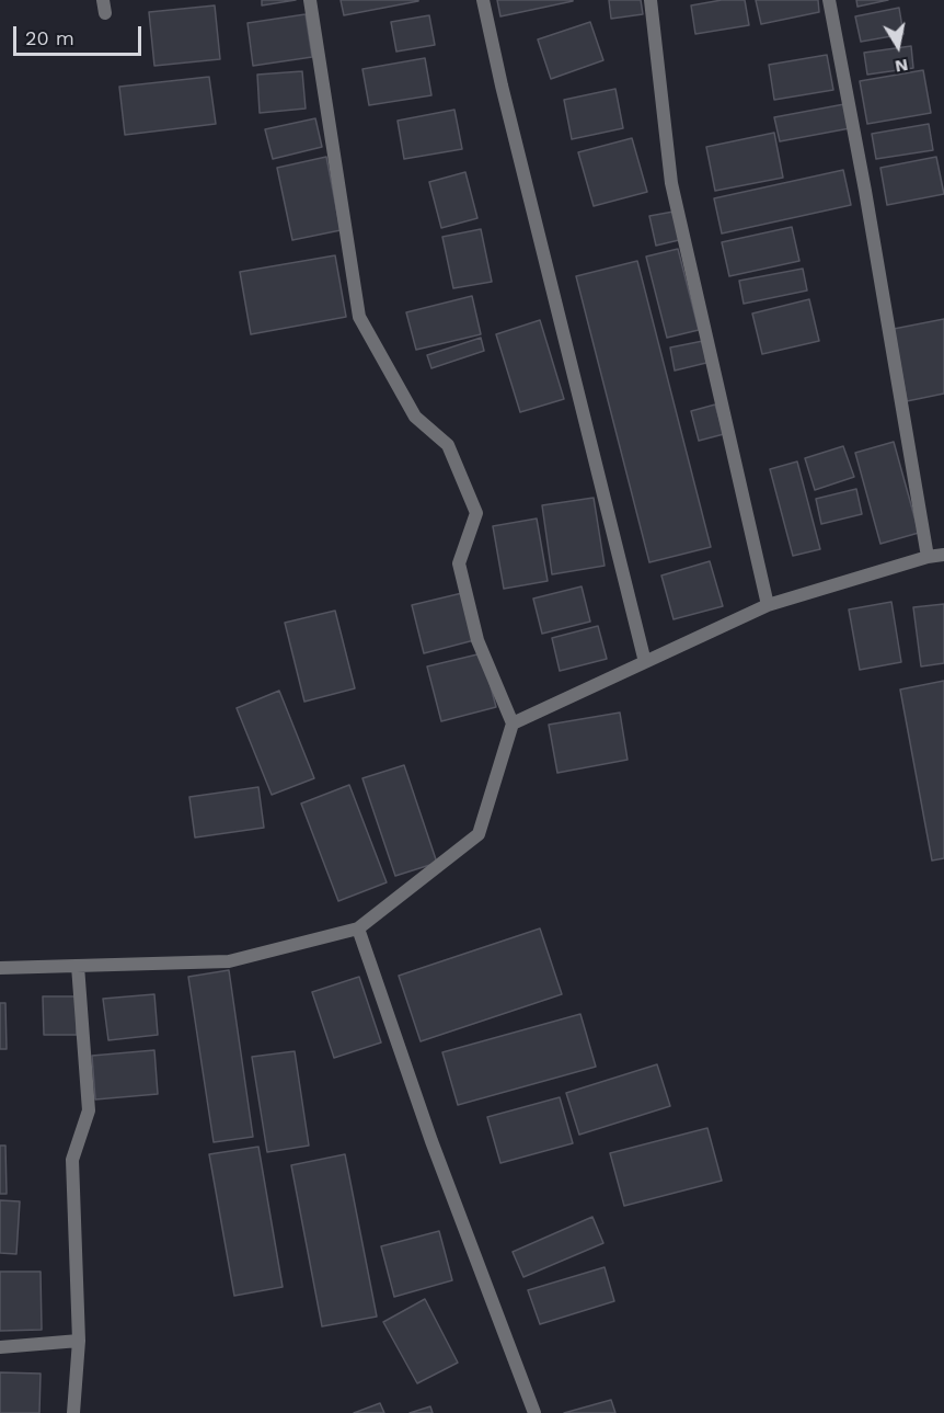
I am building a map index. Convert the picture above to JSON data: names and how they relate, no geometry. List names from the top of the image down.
{
  "scale_bar": "20 m",
  "north": "bottom"
}
